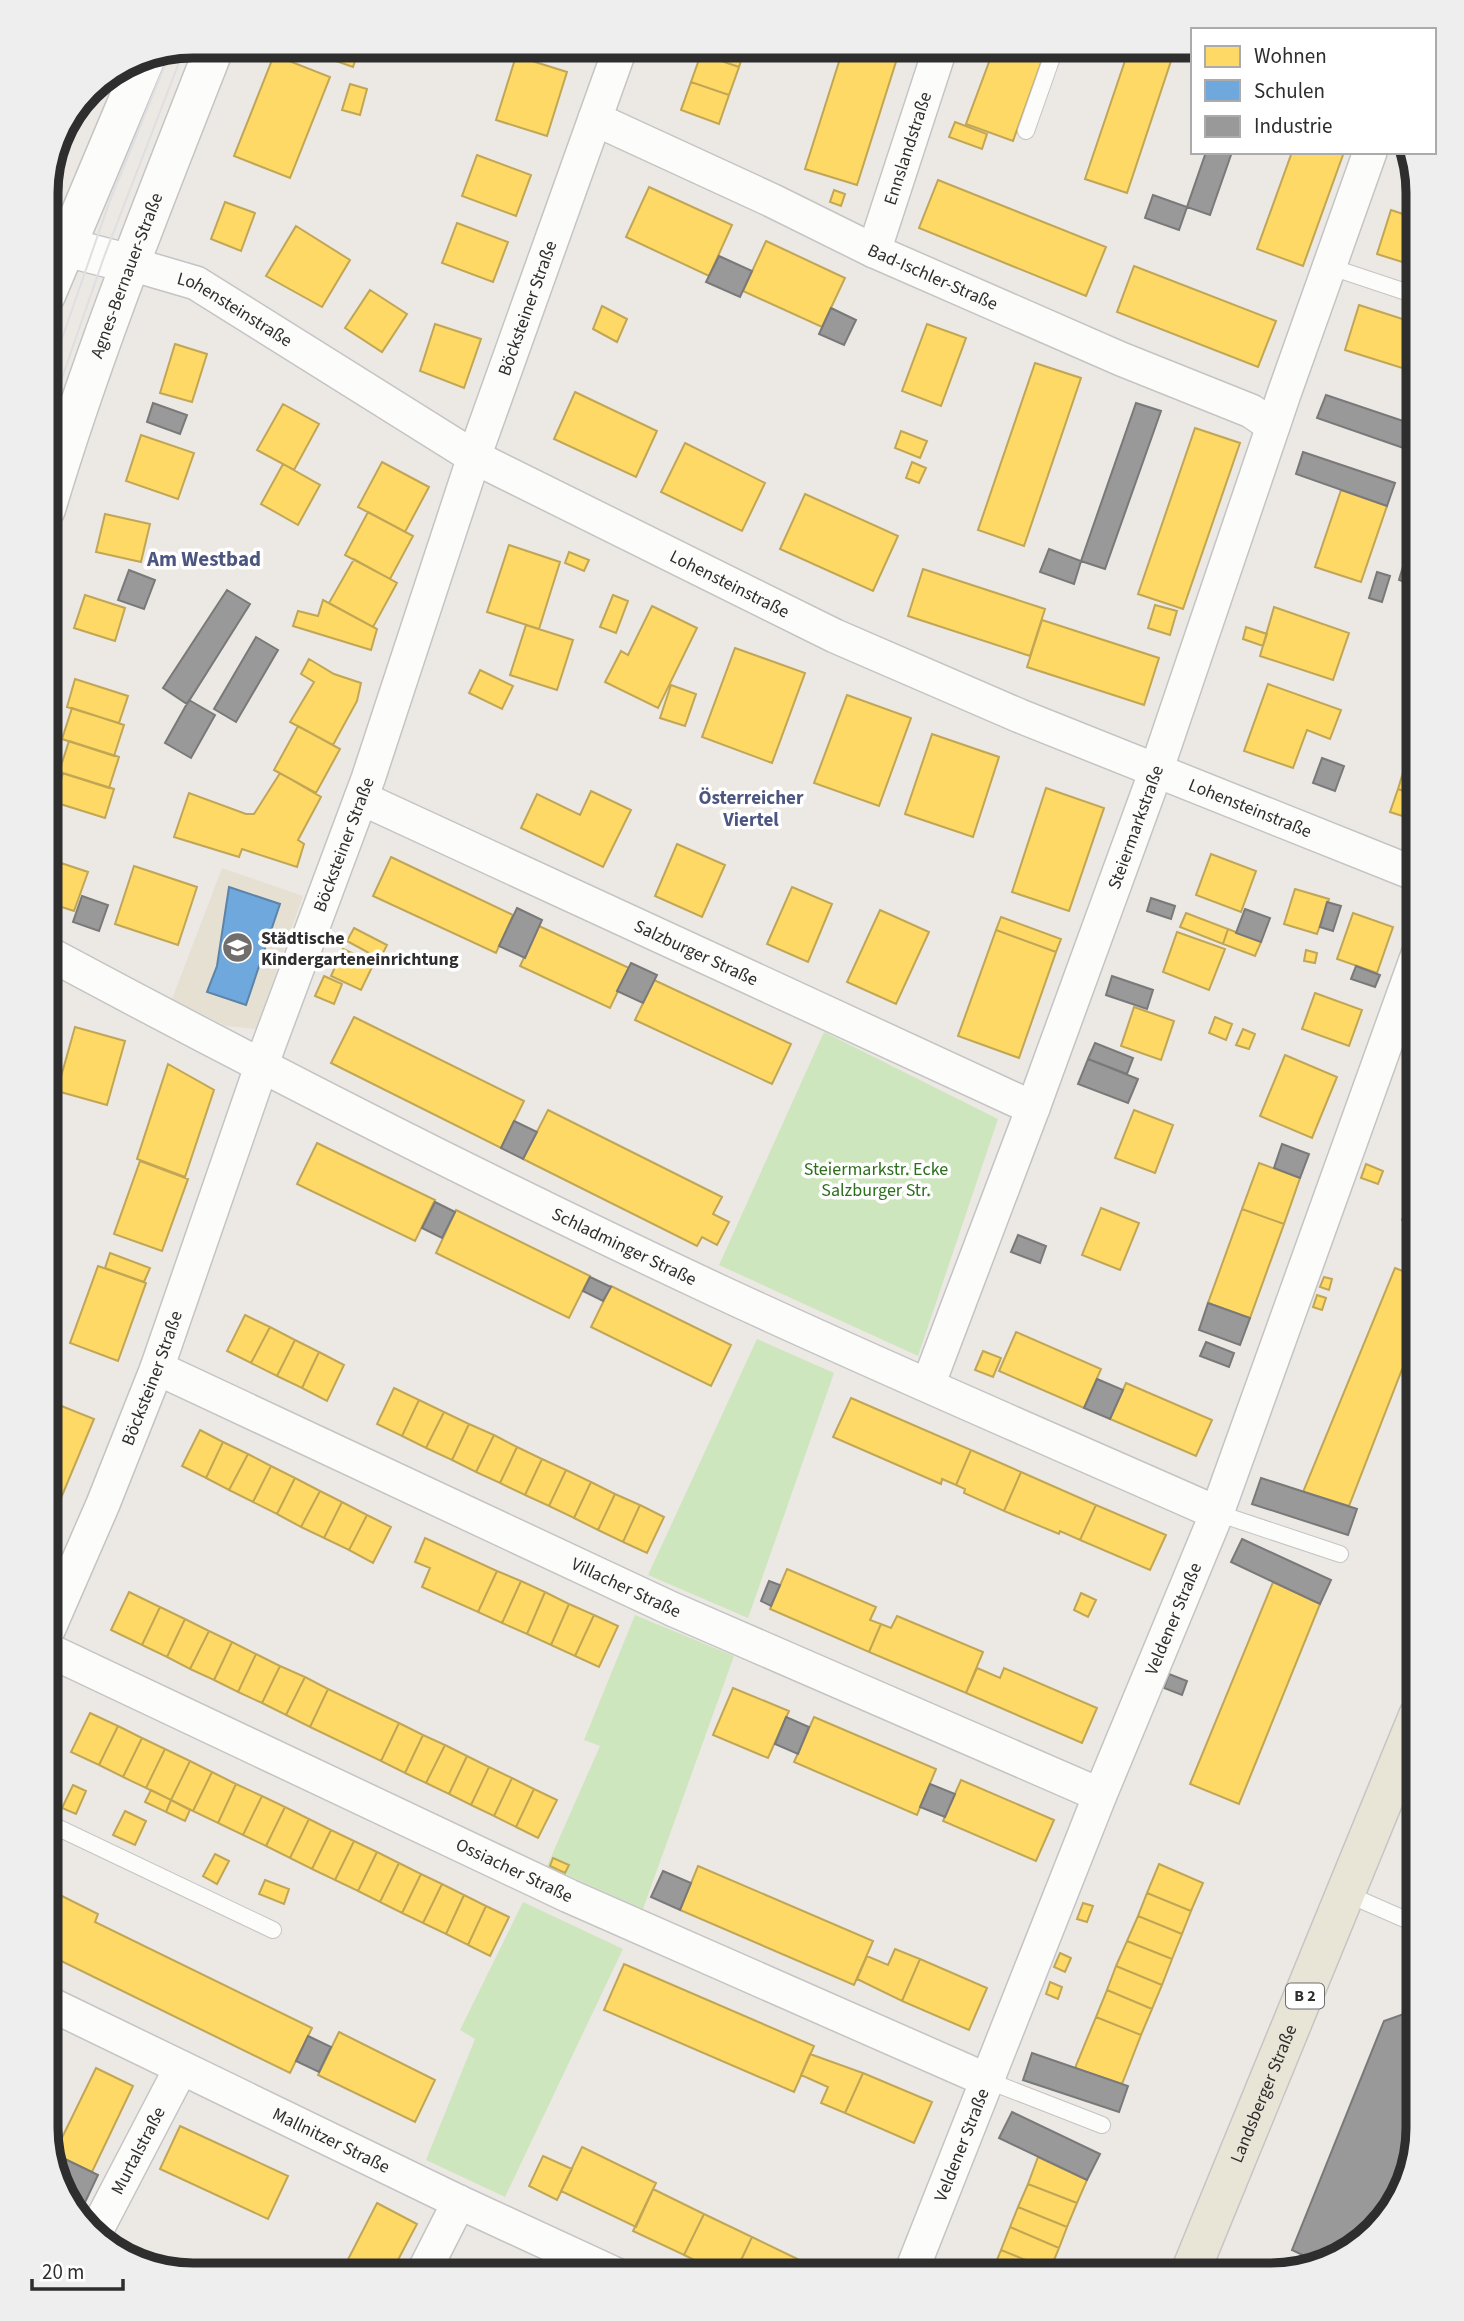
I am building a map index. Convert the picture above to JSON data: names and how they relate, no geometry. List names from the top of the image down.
{
  "streets": {
    "main road": [
      "Agnes-Bernauer-Straße",
      "Lohensteinstraße",
      "B 2",
      "Landsberger Straße"
    ],
    "street": [
      "Ennslandstraße",
      "Bad-Ischler-Straße",
      "Böcksteiner Straße",
      "Steiermarkstraße",
      "Salzburger Straße",
      "Schladminger Straße",
      "Villacher Straße",
      "Veldener Straße",
      "Ossiacher Straße",
      "Mallnitzer Straße",
      "Murtalstraße"
    ]
  },
  "crossings": [
    ["Ennslandstraße", "Bad-Ischler-Straße"],
    ["Agnes-Bernauer-Straße", "Lohensteinstraße"],
    ["Bad-Ischler-Straße", "Böcksteiner Straße"],
    ["Bad-Ischler-Straße", "Steiermarkstraße"],
    ["Böcksteiner Straße", "Lohensteinstraße"],
    ["Böcksteiner Straße", "Salzburger Straße"],
    ["Böcksteiner Straße", "Schladminger Straße"],
    ["Böcksteiner Straße", "Villacher Straße"],
    ["Lohensteinstraße", "Steiermarkstraße"],
    ["Steiermarkstraße", "Salzburger Straße"],
    ["Steiermarkstraße", "Schladminger Straße"],
    ["Schladminger Straße", "Veldener Straße"],
    ["Villacher Straße", "Veldener Straße"],
    ["Veldener Straße", "Ossiacher Straße"],
    ["Mallnitzer Straße", "Murtalstraße"]
  ],
  "districts": ["Am Westbad", "Österreicher Viertel"],
  "parks": ["Steiermarkstr. Ecke Salzburger Str."],
  "places": {
    "school or university": ["Städtische Kindergarteneinrichtung"]
  },
  "legend": ["Wohnen", "Schulen", "Industrie"],
  "scale_bar": "20 m"
}
